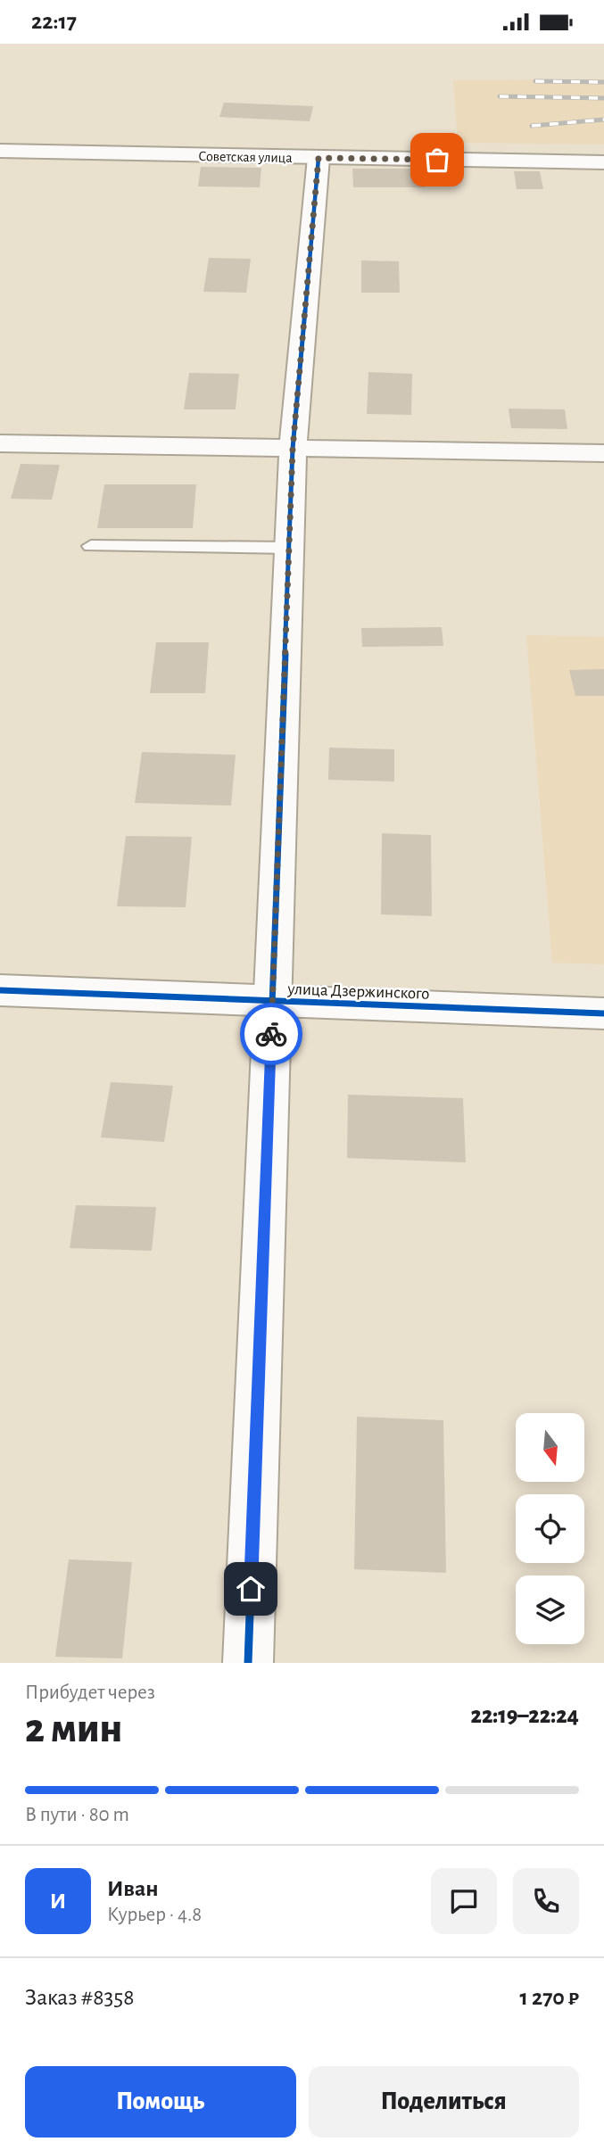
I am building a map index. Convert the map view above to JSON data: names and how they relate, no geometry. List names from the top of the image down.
{
  "streets": {
    "street": ["Советская улица", "улица Дзержинского"]
  },
  "north": "bottom",
  "page": {
    "status": "22:17",
    "heading": ["2 мин", "Прибудет через", "22:19–22:24"],
    "panel": [
      "Иван",
      "Курьер · 4.8",
      "Заказ #8358",
      "1 270 ₽"
    ],
    "bar": "В пути · 80 m",
    "round": "И",
    "buttons": ["Помощь", "Поделиться"]
  }
}
